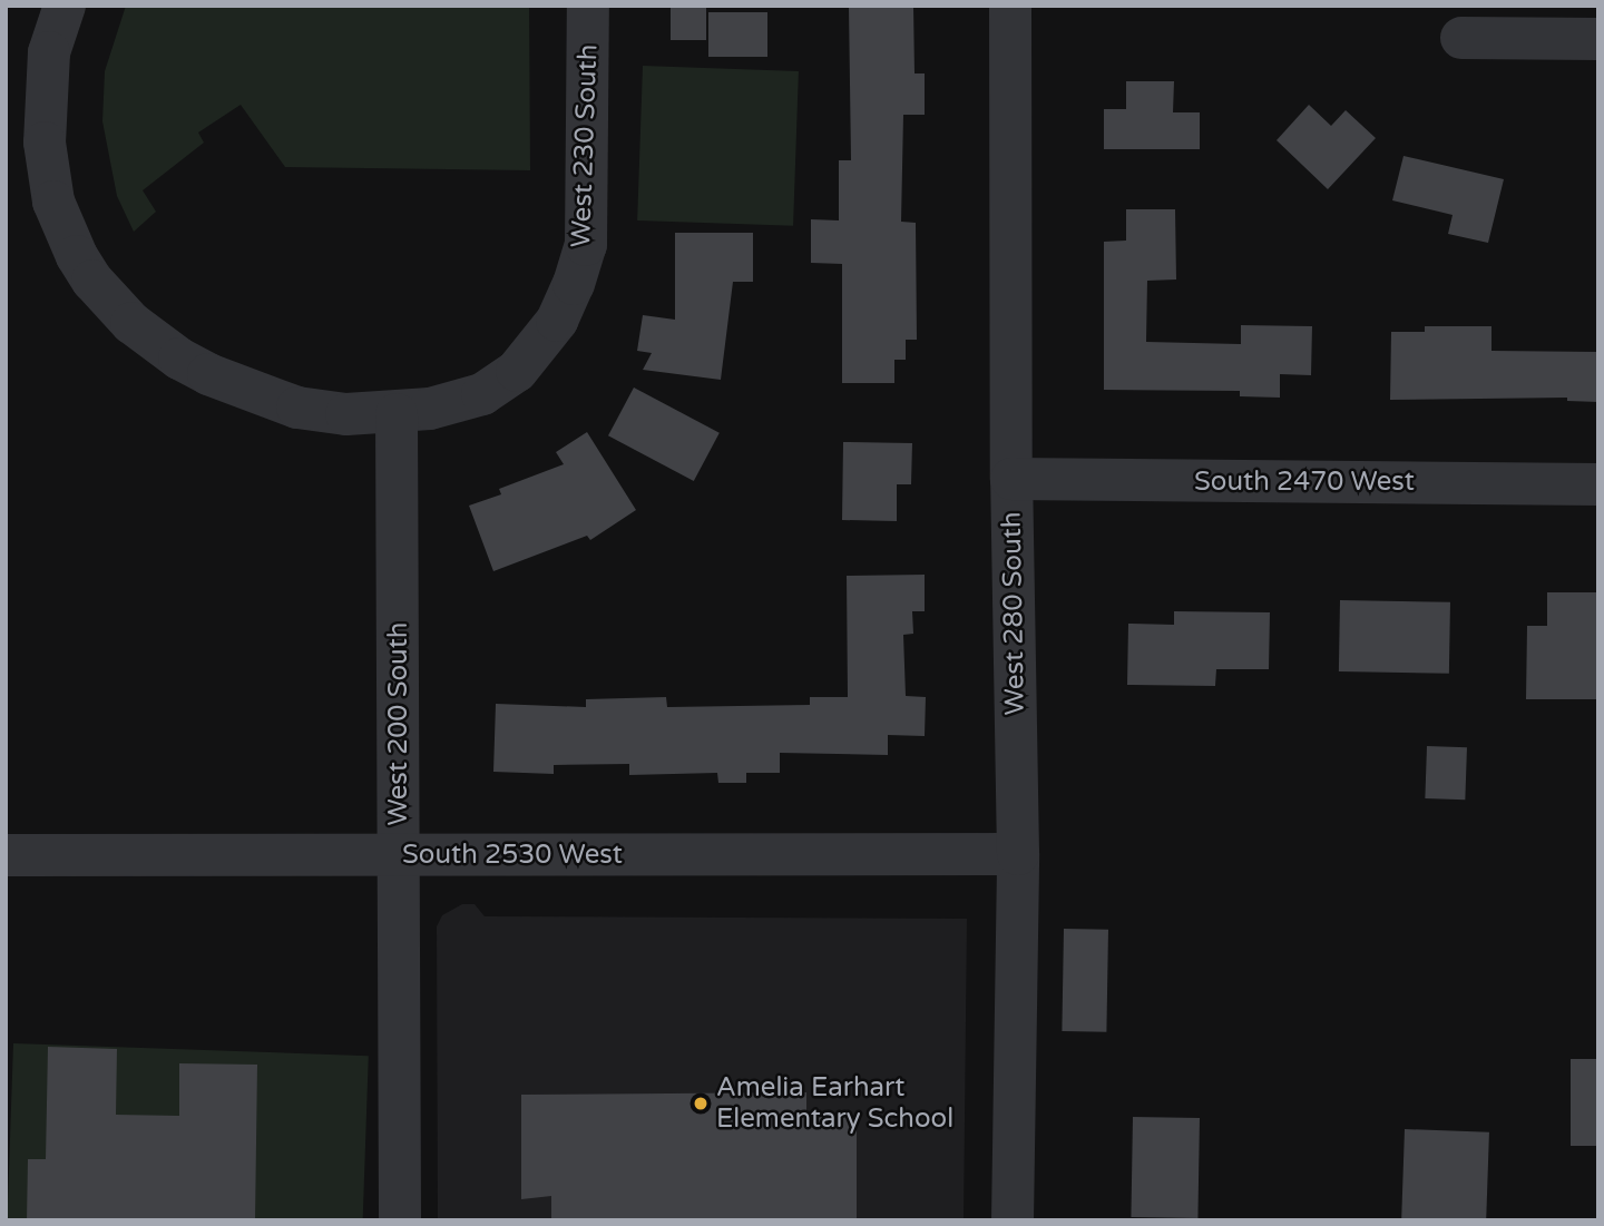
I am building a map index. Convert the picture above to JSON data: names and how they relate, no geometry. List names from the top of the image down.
{
  "streets": {
    "street": [
      "West 230 South",
      "South 2470 West",
      "West 280 South",
      "West 200 South",
      "South 2530 West"
    ]
  },
  "crossings": [
    ["West 230 South", "West 200 South"],
    ["South 2470 West", "West 280 South"],
    ["West 280 South", "South 2530 West"],
    ["West 200 South", "South 2530 West"]
  ],
  "places": ["Amelia Earhart Elementary School"]
}
